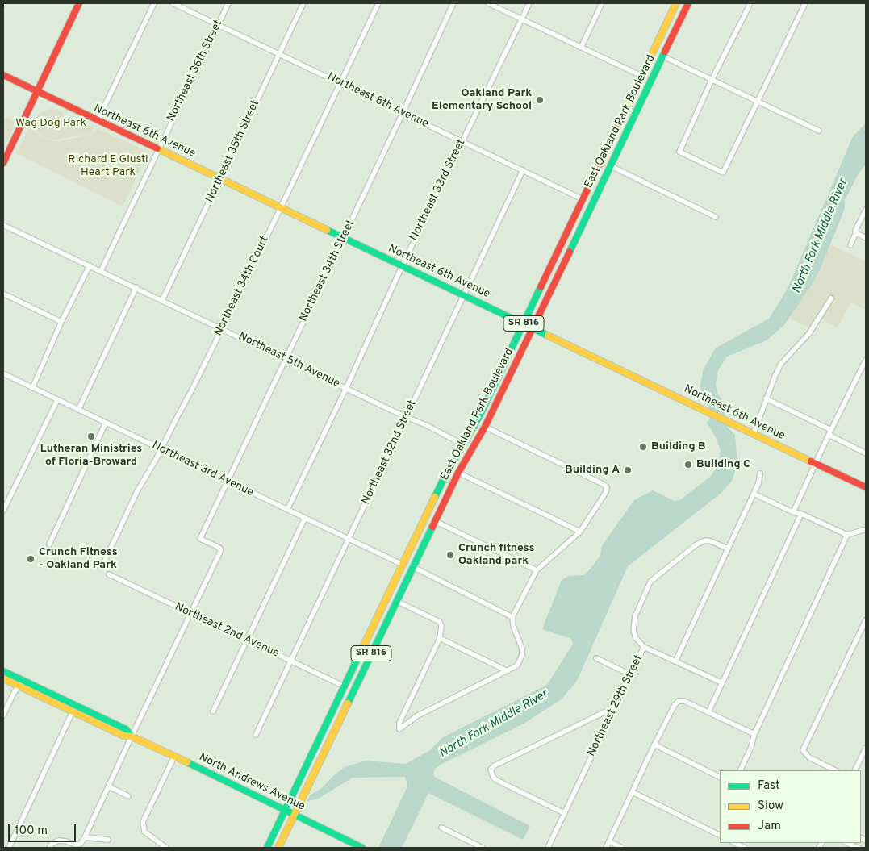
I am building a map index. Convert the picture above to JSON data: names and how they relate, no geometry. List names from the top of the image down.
{
  "streets": {
    "main road": [
      "East Oakland Park Boulevard",
      "Northeast 6th Avenue",
      "SR 816",
      "North Andrews Avenue"
    ],
    "street": [
      "Northeast 36th Street",
      "Northeast 8th Avenue",
      "Northeast 35th Street",
      "Northeast 33rd Street",
      "Northeast 34th Street",
      "Northeast 34th Court",
      "Northeast 5th Avenue",
      "Northeast 32nd Street",
      "Northeast 3rd Avenue",
      "Northeast 2nd Avenue",
      "Northeast 29th Street"
    ]
  },
  "crossings": [
    ["Northeast 36th Street", "Northeast 8th Avenue"],
    ["Northeast 36th Street", "Northeast 6th Avenue"],
    ["Northeast 36th Street", "Northeast 5th Avenue"],
    ["Northeast 8th Avenue", "East Oakland Park Boulevard"],
    ["Northeast 8th Avenue", "Northeast 35th Street"],
    ["Northeast 8th Avenue", "Northeast 33rd Street"],
    ["Northeast 8th Avenue", "Northeast 34th Street"],
    ["Northeast 8th Avenue", "Northeast 34th Court"],
    ["Northeast 8th Avenue", "Northeast 32nd Street"],
    ["East Oakland Park Boulevard", "Northeast 6th Avenue"],
    ["East Oakland Park Boulevard", "SR 816"],
    ["East Oakland Park Boulevard", "Northeast 5th Avenue"],
    ["East Oakland Park Boulevard", "Northeast 3rd Avenue"],
    ["East Oakland Park Boulevard", "Northeast 2nd Avenue"],
    ["East Oakland Park Boulevard", "North Andrews Avenue"],
    ["Northeast 6th Avenue", "Northeast 35th Street"],
    ["Northeast 6th Avenue", "Northeast 33rd Street"],
    ["Northeast 6th Avenue", "Northeast 34th Street"],
    ["Northeast 6th Avenue", "Northeast 34th Court"],
    ["Northeast 6th Avenue", "Northeast 32nd Street"],
    ["Northeast 35th Street", "Northeast 5th Avenue"],
    ["Northeast 33rd Street", "Northeast 5th Avenue"],
    ["Northeast 33rd Street", "Northeast 3rd Avenue"],
    ["Northeast 34th Street", "Northeast 5th Avenue"],
    ["Northeast 34th Street", "Northeast 3rd Avenue"],
    ["Northeast 34th Street", "Northeast 2nd Avenue"],
    ["Northeast 34th Court", "Northeast 5th Avenue"],
    ["Northeast 34th Court", "Northeast 3rd Avenue"],
    ["SR 816", "North Andrews Avenue"],
    ["Northeast 5th Avenue", "Northeast 32nd Street"],
    ["Northeast 32nd Street", "Northeast 3rd Avenue"],
    ["Northeast 32nd Street", "Northeast 2nd Avenue"]
  ],
  "water": ["North Fork Middle River"],
  "parks": ["Wag Dog Park", "Richard E Giusti Heart Park"],
  "places": [
    "Oakland Park Elementary School",
    "Lutheran Ministries of Floria-Broward",
    "Building B",
    "Building C",
    "Building A",
    "Crunch fitness Oakland park",
    "Crunch Fitness - Oakland Park"
  ],
  "legend": ["Fast", "Slow", "Jam"],
  "scale_bar": "100 m"
}
